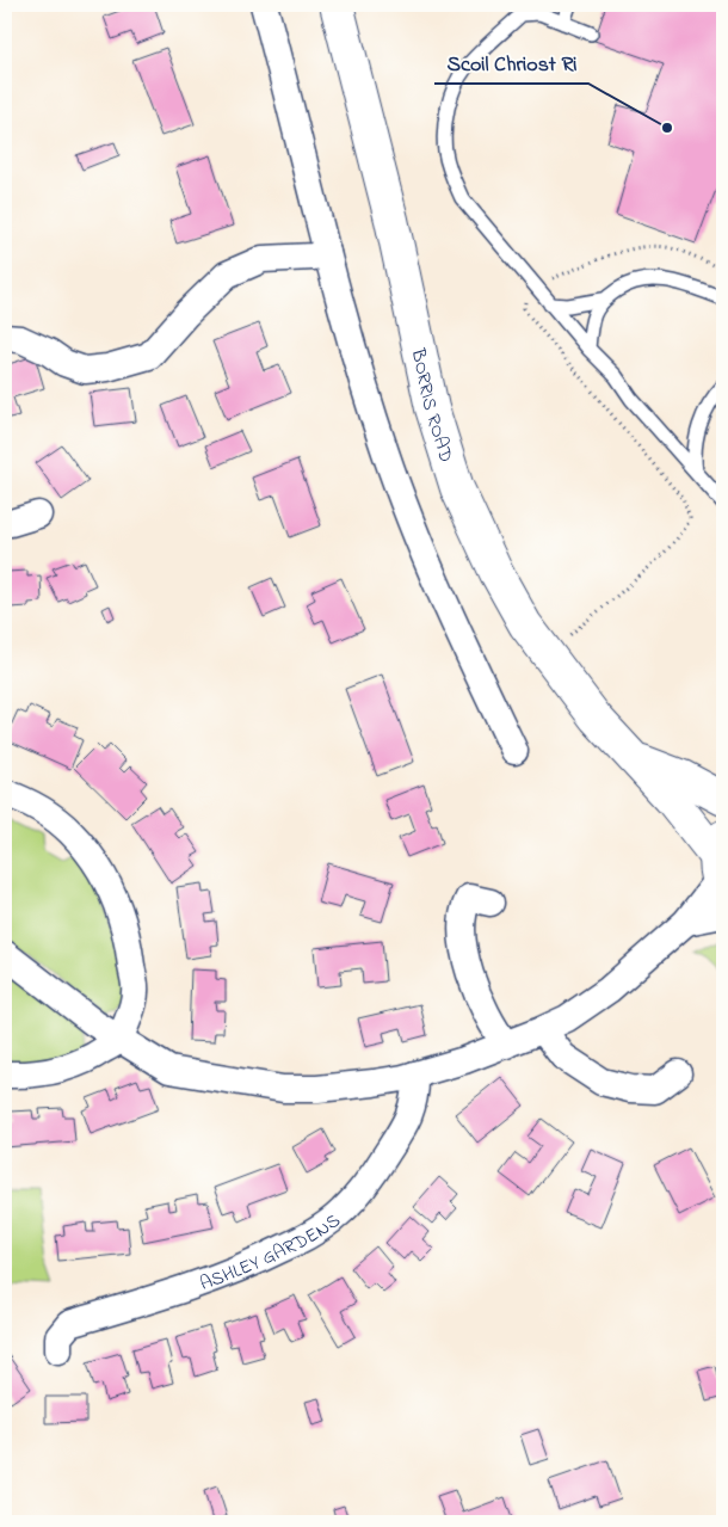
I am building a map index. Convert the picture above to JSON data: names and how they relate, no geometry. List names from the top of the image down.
{
  "streets": {
    "street": ["BORRIS ROAD", "ASHLEY GARDENS"]
  },
  "places": ["Scoil Chriost Ri"]
}
